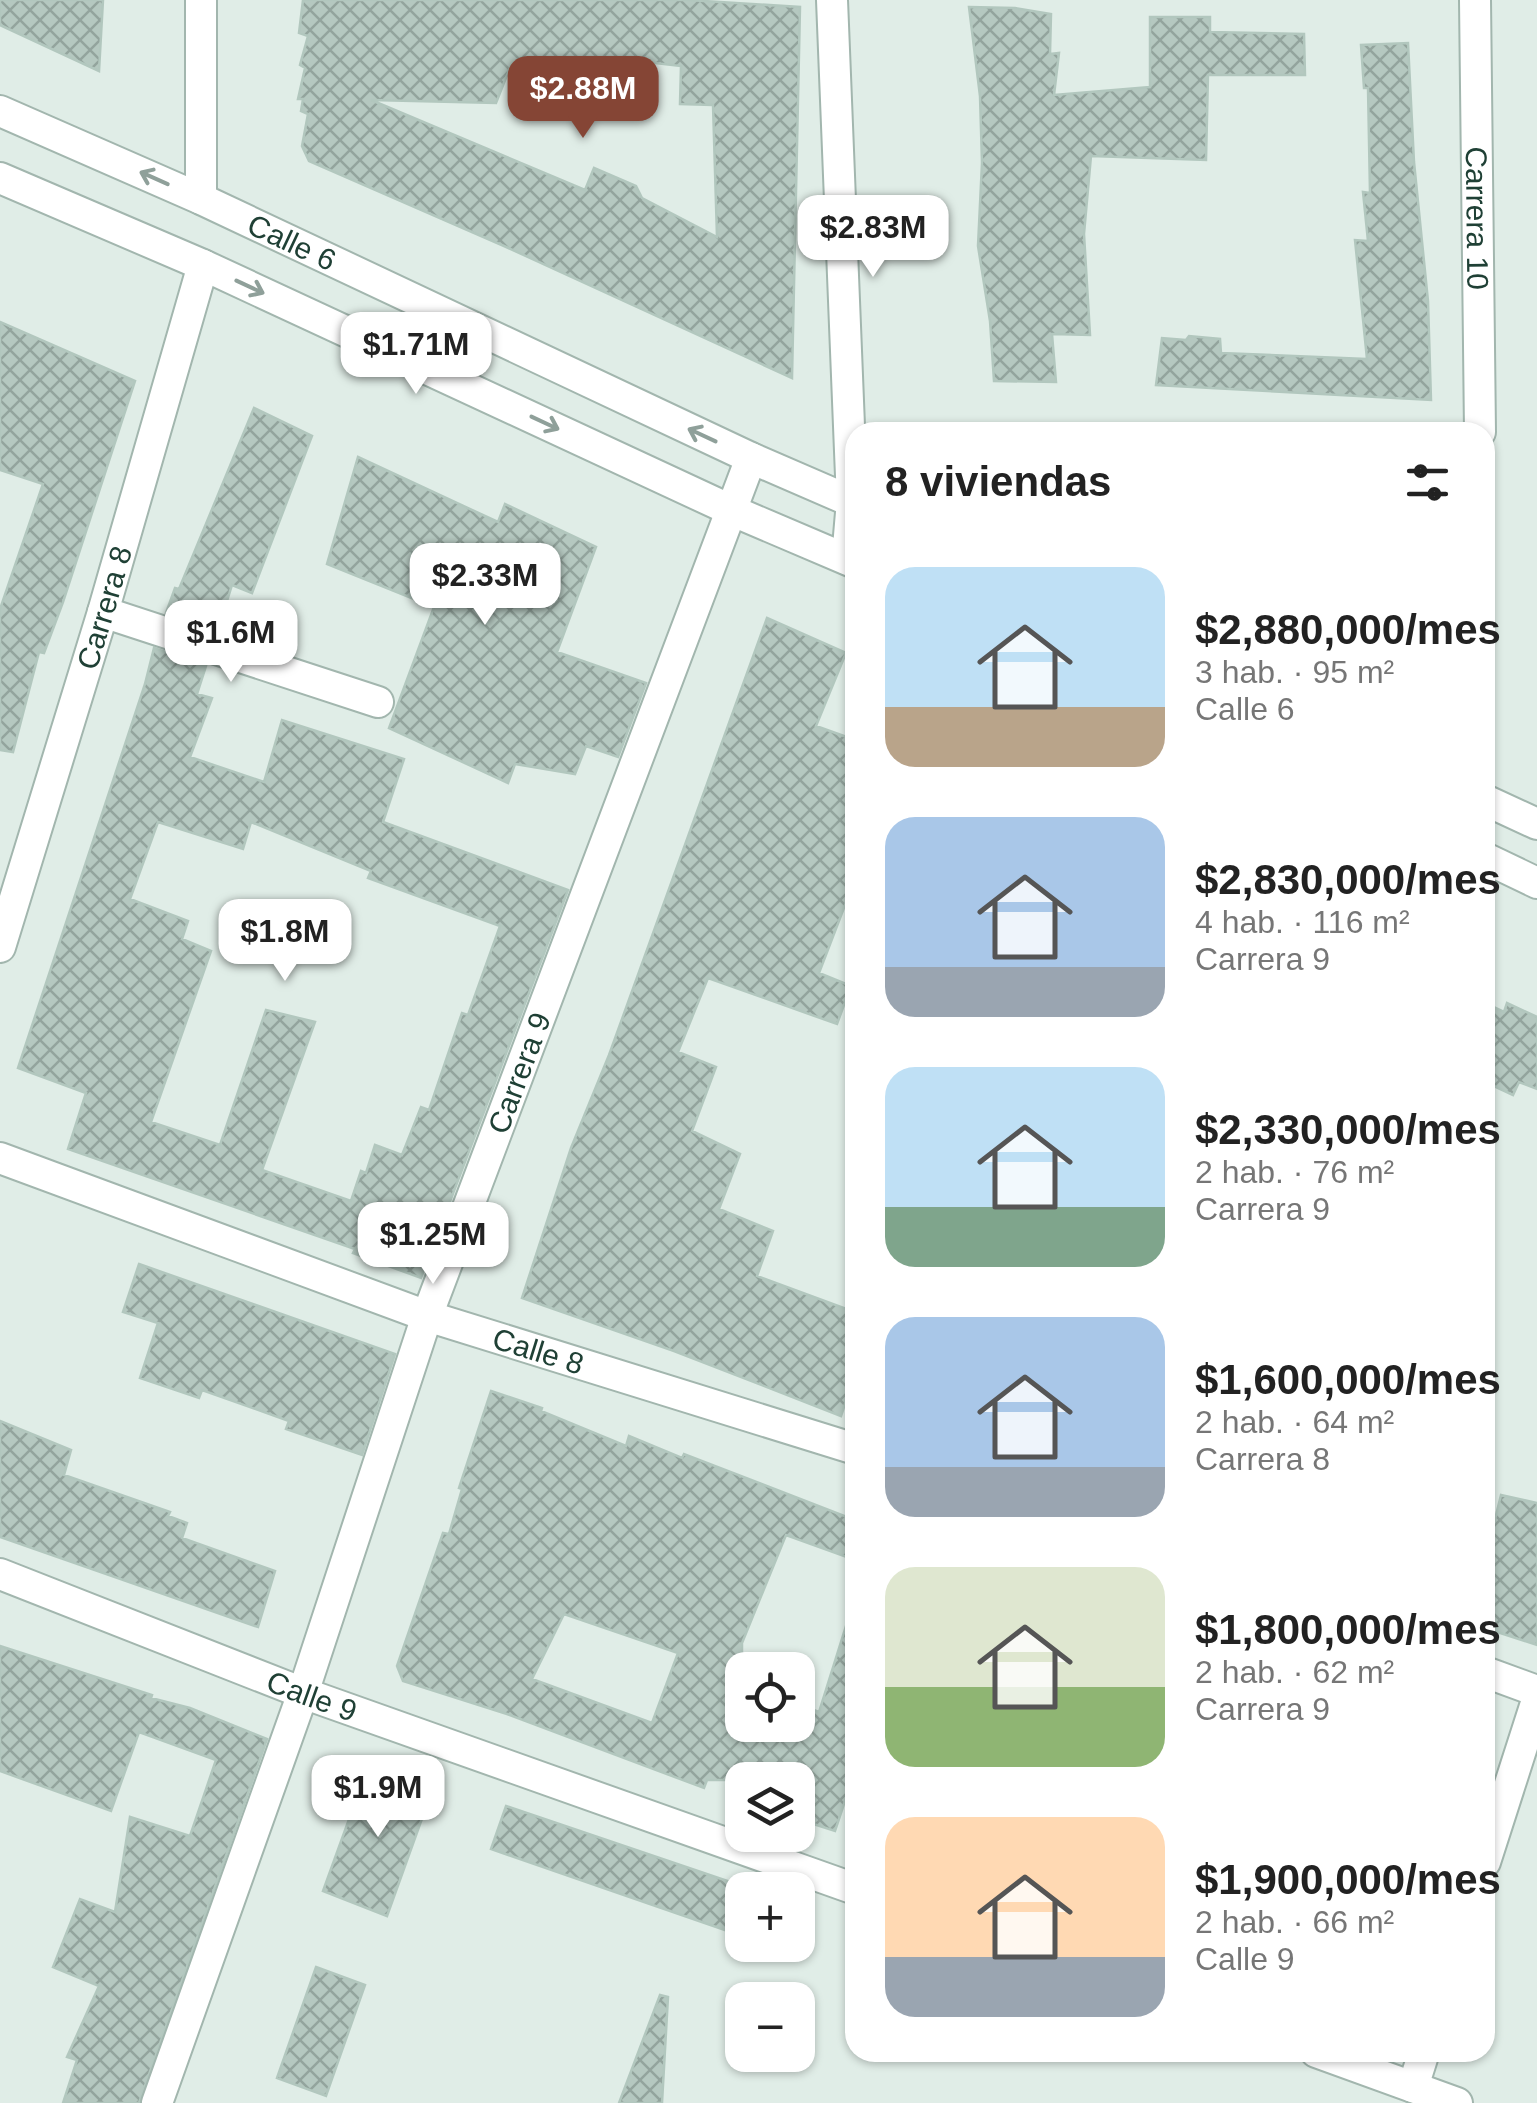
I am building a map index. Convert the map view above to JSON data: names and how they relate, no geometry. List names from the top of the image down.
{
  "streets": {
    "street": [
      "Carrera 10",
      "Calle 6",
      "Carrera 8",
      "Carrera 9",
      "Calle 8",
      "Calle 9"
    ]
  },
  "crossings": [
    ["Calle 6", "Carrera 8"],
    ["Calle 6", "Carrera 9"],
    ["Carrera 9", "Calle 8"],
    ["Carrera 9", "Calle 9"]
  ],
  "page": {
    "price": [
      "$2.88M",
      "$2.83M",
      "$1.71M",
      "$2.33M",
      "$1.6M",
      "$1.8M",
      "$1.25M",
      "$1.9M"
    ],
    "heading": "8 viviendas",
    "list": [
      {
        "name": "$2,880,000/mes",
        "note": "3 hab. · 95 m² · Calle 6"
      },
      {
        "name": "$2,830,000/mes",
        "note": "4 hab. · 116 m² · Carrera 9"
      },
      {
        "name": "$2,330,000/mes",
        "note": "2 hab. · 76 m² · Carrera 9"
      },
      {
        "name": "$1,600,000/mes",
        "note": "2 hab. · 64 m² · Carrera 8"
      },
      {
        "name": "$1,800,000/mes",
        "note": "2 hab. · 62 m² · Carrera 9"
      },
      {
        "name": "$1,900,000/mes",
        "note": "2 hab. · 66 m² · Calle 9"
      }
    ],
    "map_buttons": ["+", "−"]
  }
}
